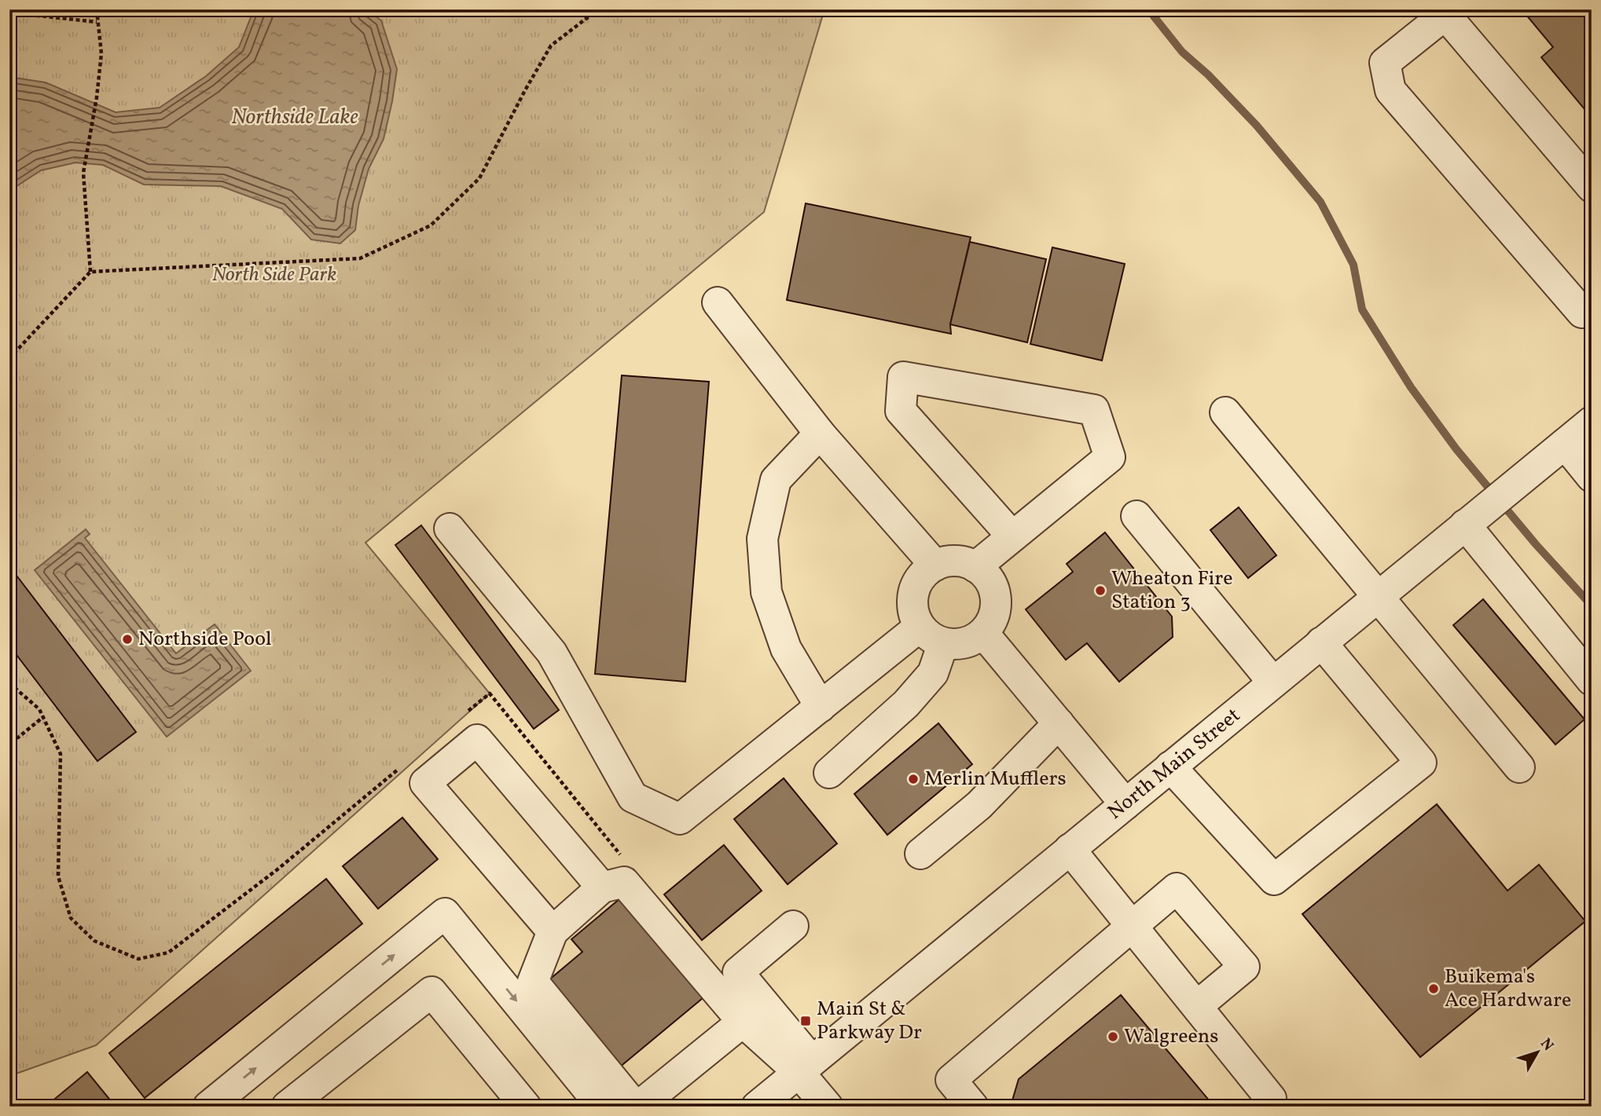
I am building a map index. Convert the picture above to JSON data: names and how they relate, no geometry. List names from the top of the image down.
{
  "streets": {
    "street": ["North Main Street"]
  },
  "water": ["Northside Lake"],
  "parks": ["North Side Park"],
  "places": {
    "other": [
      "Wheaton Fire Station 3",
      "Northside Pool",
      "Merlin Mufflers",
      "Buikema's Ace Hardware",
      "Walgreens"
    ],
    "transit": ["Main St & Parkway Dr"]
  },
  "north": "top right"
}
